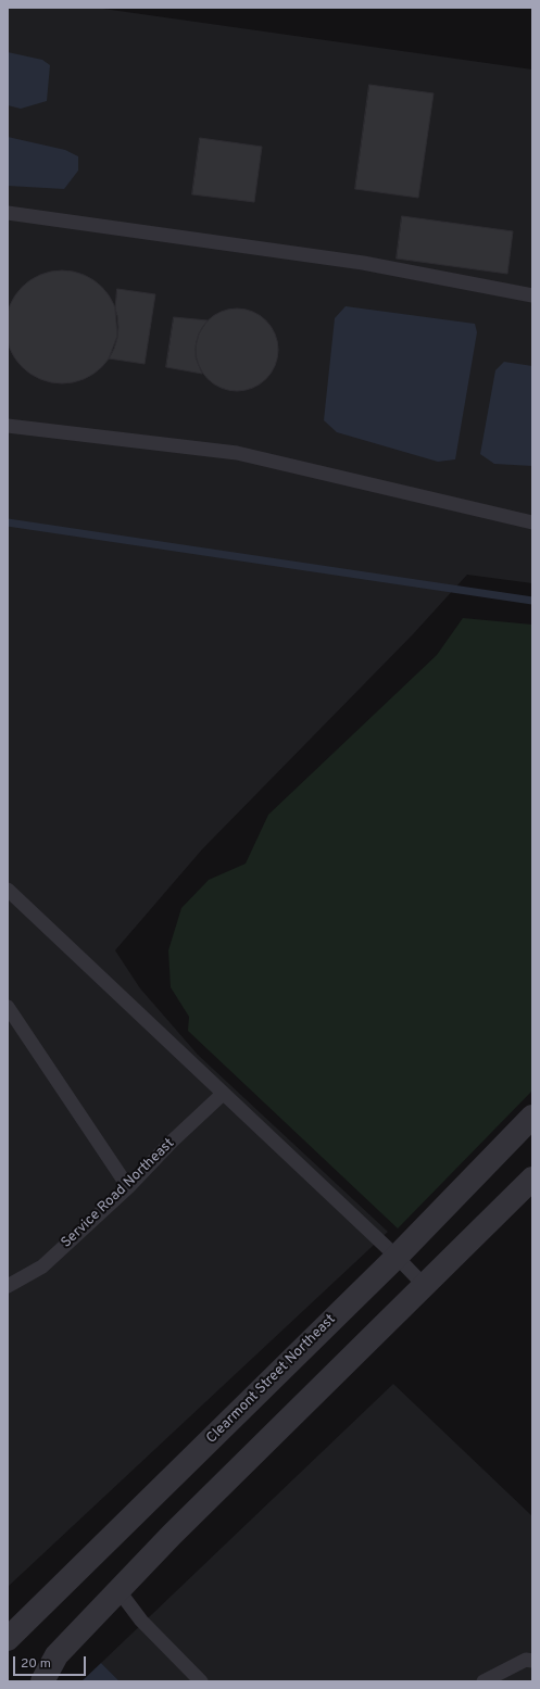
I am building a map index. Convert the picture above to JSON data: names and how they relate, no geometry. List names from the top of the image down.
{
  "streets": {
    "street": ["Clearmont Street Northeast"],
    "lane": ["Service Road Northeast"]
  },
  "scale_bar": "20 m"
}
